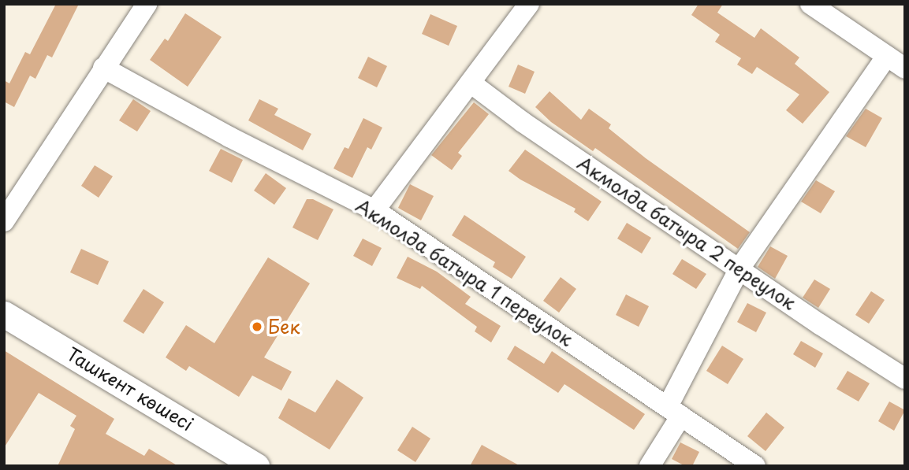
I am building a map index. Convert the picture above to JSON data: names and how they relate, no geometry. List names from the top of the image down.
{
  "streets": {
    "main road": ["Ташкент көшесі"],
    "street": ["Акмолда батыра 2 переулок", "Акмолда батыра 1 переулок"]
  },
  "places": ["Бек"]
}
